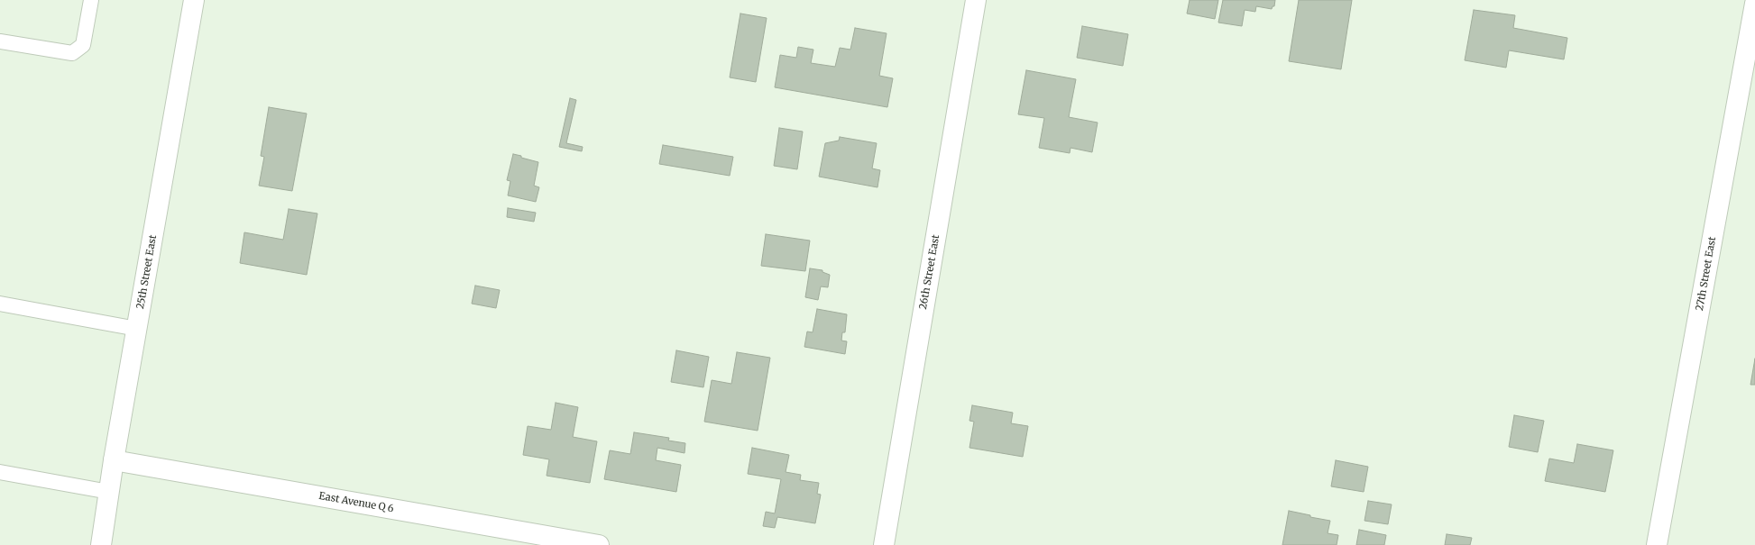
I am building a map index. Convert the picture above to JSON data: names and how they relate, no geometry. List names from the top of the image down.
{
  "streets": {
    "street": [
      "25th Street East",
      "26th Street East",
      "27th Street East",
      "East Avenue Q 6"
    ]
  },
  "crossings": [
    ["25th Street East", "East Avenue Q 6"]
  ]
}
